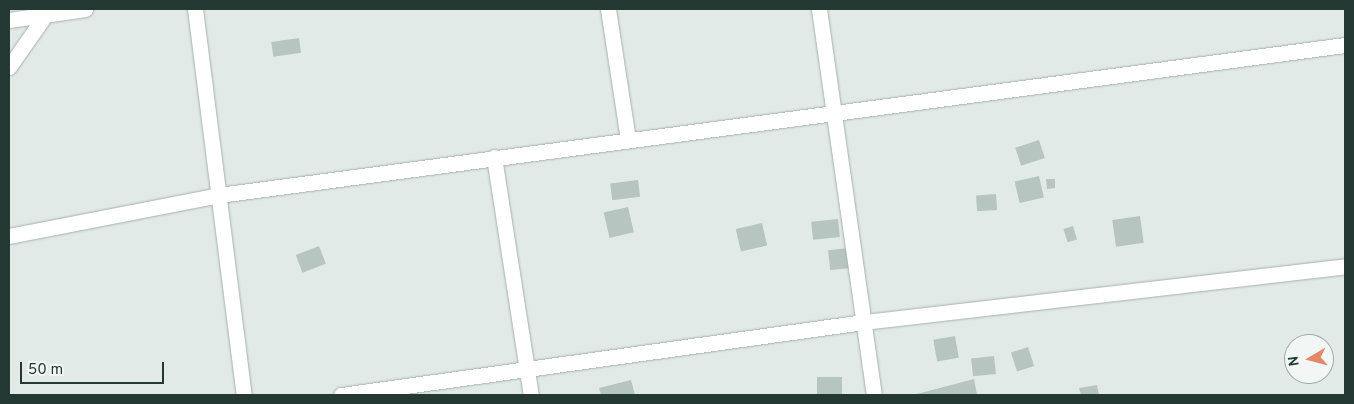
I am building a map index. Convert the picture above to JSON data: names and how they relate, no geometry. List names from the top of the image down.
{
  "scale_bar": "50 m",
  "north": "left"
}
